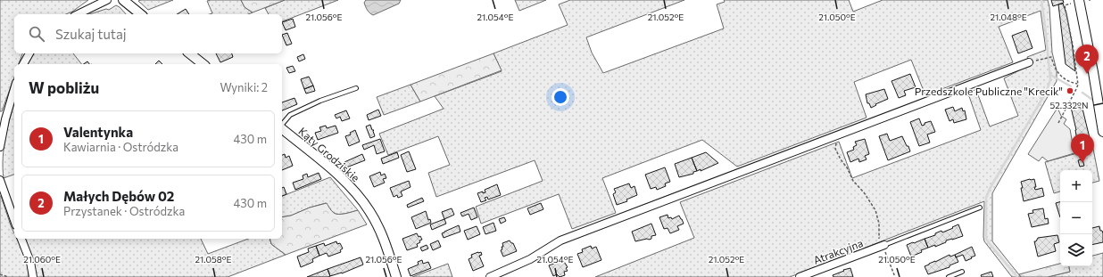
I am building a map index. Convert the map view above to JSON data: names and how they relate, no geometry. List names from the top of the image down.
{
  "streets": {
    "street": ["Kąty Grodziskie", "Atrakcyjna"]
  },
  "places": ["Przedszkole Publiczne \"Krecik\""],
  "page": {
    "search": "Szukaj tutaj",
    "pins": ["2", "1"],
    "heading": ["W pobliżu", "Wyniki: 2"],
    "list": [
      {
        "mark": "1",
        "name": "Valentynka",
        "note": "Kawiarnia · Ostródzka",
        "value": "430 m"
      },
      {
        "mark": "2",
        "name": "Małych Dębów 02",
        "note": "Przystanek · Ostródzka",
        "value": "430 m"
      }
    ],
    "map_buttons": ["+", "−"]
  },
  "coordinates": [
    "21.056°E",
    "21.054°E",
    "21.052°E",
    "21.050°E",
    "21.048°E",
    "52.332°N",
    "21.060°E",
    "21.058°E"
  ]
}
